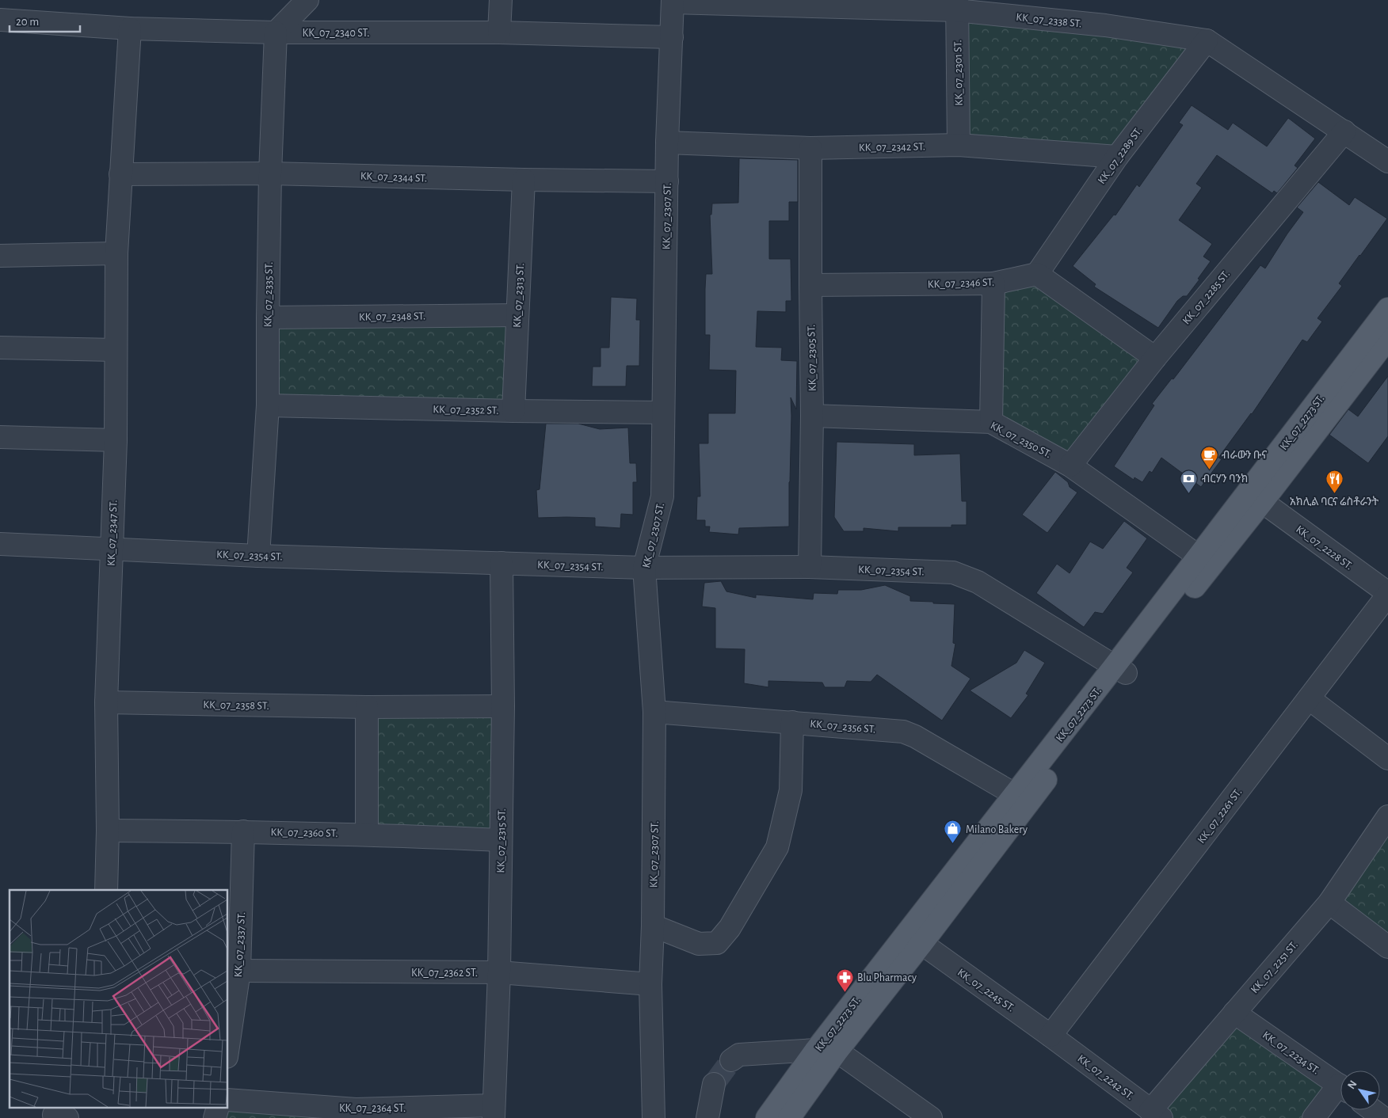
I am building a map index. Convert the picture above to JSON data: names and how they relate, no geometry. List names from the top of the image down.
{
  "streets": {
    "main road": ["KK_07_2273 ST."],
    "street": [
      "KK_07_2338 ST.",
      "KK_07_2340 ST.",
      "KK_07_2301 ST.",
      "KK_07_2342 ST.",
      "KK_07_2289 ST.",
      "KK_07_2344 ST.",
      "KK_07_2307 ST.",
      "KK_07_2346 ST.",
      "KK_07_2335 ST.",
      "KK_07_2313 ST.",
      "KK_07_2285 ST.",
      "KK_07_2348 ST.",
      "KK_07_2305 ST.",
      "KK_07_2352 ST.",
      "KK_07_2350 ST.",
      "KK_07_2347 ST.",
      "KK_07_2228 ST.",
      "KK_07_2354 ST.",
      "KK_07_2358 ST.",
      "KK_07_2356 ST.",
      "KK_07_2261 ST.",
      "KK_07_2360 ST.",
      "KK_07_2315 ST.",
      "KK_07_2337 ST.",
      "KK_07_2251 ST.",
      "KK_07_2362 ST.",
      "KK_07_2245 ST.",
      "KK_07_2234 ST.",
      "KK_07_2242 ST.",
      "KK_07_2364 ST."
    ]
  },
  "crossings": [
    ["KK_07_2338 ST.", "KK_07_2301 ST."],
    ["KK_07_2338 ST.", "KK_07_2289 ST."],
    ["KK_07_2338 ST.", "KK_07_2307 ST."],
    ["KK_07_2338 ST.", "KK_07_2285 ST."],
    ["KK_07_2340 ST.", "KK_07_2307 ST."],
    ["KK_07_2340 ST.", "KK_07_2335 ST."],
    ["KK_07_2340 ST.", "KK_07_2347 ST."],
    ["KK_07_2301 ST.", "KK_07_2342 ST."],
    ["KK_07_2342 ST.", "KK_07_2289 ST."],
    ["KK_07_2342 ST.", "KK_07_2307 ST."],
    ["KK_07_2342 ST.", "KK_07_2305 ST."],
    ["KK_07_2289 ST.", "KK_07_2346 ST."],
    ["KK_07_2344 ST.", "KK_07_2307 ST."],
    ["KK_07_2344 ST.", "KK_07_2335 ST."],
    ["KK_07_2344 ST.", "KK_07_2313 ST."],
    ["KK_07_2344 ST.", "KK_07_2347 ST."],
    ["KK_07_2307 ST.", "KK_07_2352 ST."],
    ["KK_07_2307 ST.", "KK_07_2354 ST."],
    ["KK_07_2307 ST.", "KK_07_2356 ST."],
    ["KK_07_2307 ST.", "KK_07_2362 ST."],
    ["KK_07_2346 ST.", "KK_07_2305 ST."],
    ["KK_07_2335 ST.", "KK_07_2348 ST."],
    ["KK_07_2335 ST.", "KK_07_2352 ST."],
    ["KK_07_2335 ST.", "KK_07_2354 ST."],
    ["KK_07_2313 ST.", "KK_07_2348 ST."],
    ["KK_07_2313 ST.", "KK_07_2352 ST."],
    ["KK_07_2285 ST.", "KK_07_2350 ST."],
    ["KK_07_2305 ST.", "KK_07_2350 ST."],
    ["KK_07_2305 ST.", "KK_07_2354 ST."],
    ["KK_07_2273 ST.", "KK_07_2350 ST."],
    ["KK_07_2273 ST.", "KK_07_2228 ST."],
    ["KK_07_2273 ST.", "KK_07_2354 ST."],
    ["KK_07_2273 ST.", "KK_07_2356 ST."],
    ["KK_07_2273 ST.", "KK_07_2245 ST."],
    ["KK_07_2347 ST.", "KK_07_2354 ST."],
    ["KK_07_2347 ST.", "KK_07_2358 ST."],
    ["KK_07_2347 ST.", "KK_07_2360 ST."],
    ["KK_07_2228 ST.", "KK_07_2261 ST."],
    ["KK_07_2354 ST.", "KK_07_2315 ST."],
    ["KK_07_2358 ST.", "KK_07_2315 ST."],
    ["KK_07_2261 ST.", "KK_07_2245 ST."],
    ["KK_07_2261 ST.", "KK_07_2242 ST."],
    ["KK_07_2360 ST.", "KK_07_2315 ST."],
    ["KK_07_2360 ST.", "KK_07_2337 ST."],
    ["KK_07_2315 ST.", "KK_07_2362 ST."],
    ["KK_07_2315 ST.", "KK_07_2364 ST."],
    ["KK_07_2337 ST.", "KK_07_2362 ST."],
    ["KK_07_2251 ST.", "KK_07_2234 ST."],
    ["KK_07_2251 ST.", "KK_07_2242 ST."],
    ["KK_07_2245 ST.", "KK_07_2242 ST."]
  ],
  "places": {
    "cafe": ["ብራውን ቡና"],
    "bank": ["ብርሃን ባንክ"],
    "restaurant": ["አክሊል ባርና ሬስቶራንት"],
    "shop": ["Milano Bakery"],
    "pharmacy": ["Blu Pharmacy"]
  },
  "scale_bar": "20 m",
  "north": "top left"
}
